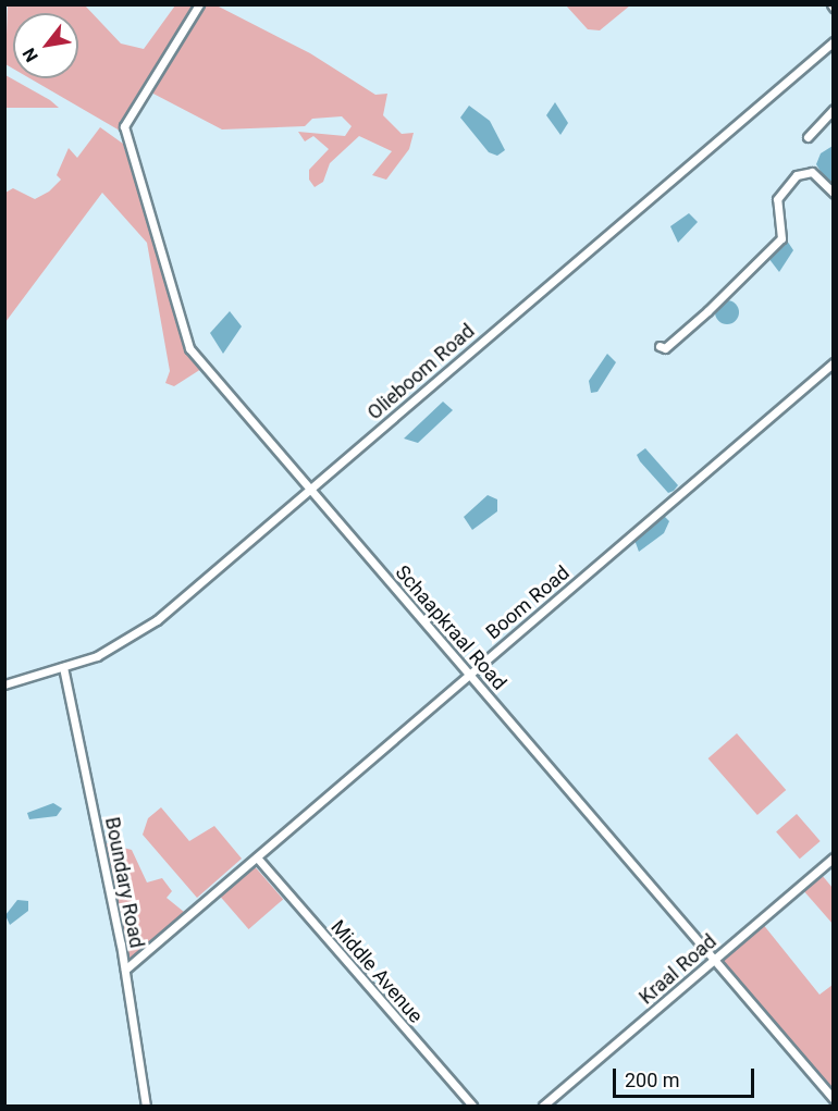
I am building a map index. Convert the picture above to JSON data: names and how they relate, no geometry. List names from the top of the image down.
{
  "streets": {
    "street": [
      "Olieboom Road",
      "Boom Road",
      "Schaapkraal Road",
      "Boundary Road",
      "Kraal Road",
      "Middle Avenue"
    ]
  },
  "crossings": [
    ["Olieboom Road", "Schaapkraal Road"],
    ["Olieboom Road", "Boundary Road"],
    ["Boom Road", "Schaapkraal Road"],
    ["Boom Road", "Boundary Road"],
    ["Boom Road", "Middle Avenue"],
    ["Schaapkraal Road", "Kraal Road"]
  ],
  "scale_bar": "200 m",
  "north": "bottom left"
}
